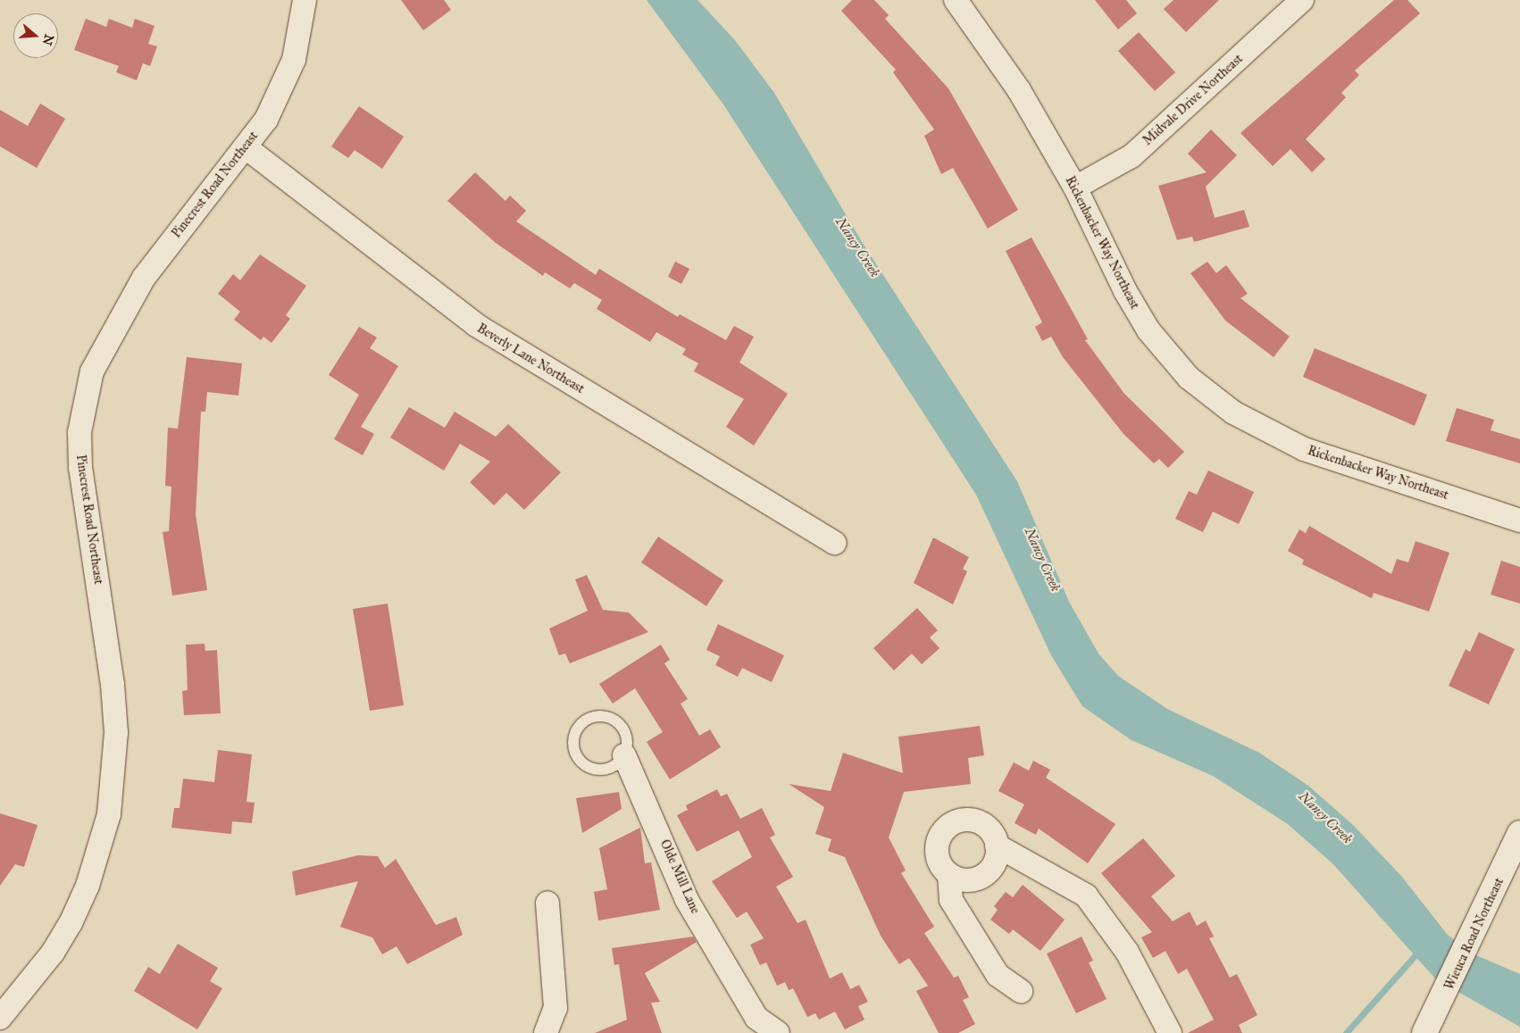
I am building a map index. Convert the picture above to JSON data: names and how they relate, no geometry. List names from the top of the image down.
{
  "streets": {
    "street": [
      "Midvale Drive Northeast",
      "Pinecrest Road Northeast",
      "Rickenbacker Way Northeast",
      "Beverly Lane Northeast",
      "Olde Mill Lane",
      "Wieuca Road Northeast"
    ]
  },
  "crossings": [
    ["Midvale Drive Northeast", "Rickenbacker Way Northeast"],
    ["Pinecrest Road Northeast", "Beverly Lane Northeast"]
  ],
  "water": ["Nancy Creek"],
  "north": "right"
}
